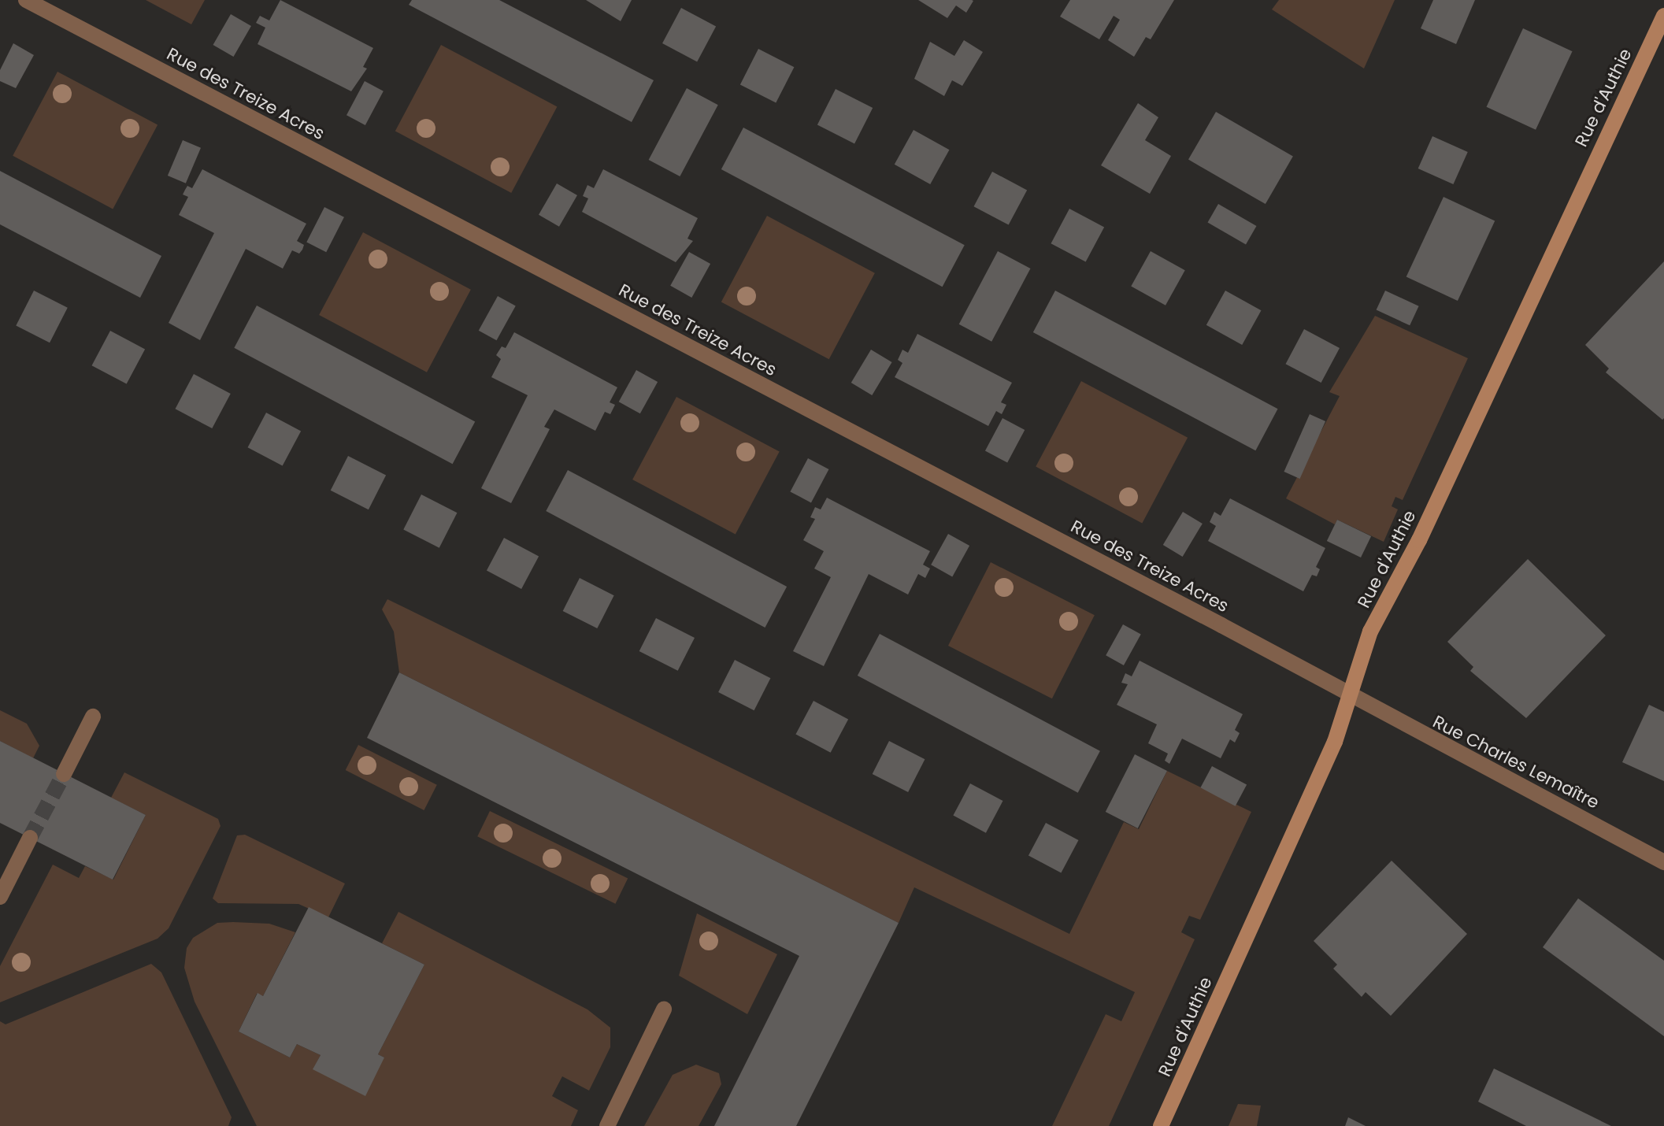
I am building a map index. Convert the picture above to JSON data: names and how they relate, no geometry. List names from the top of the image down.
{
  "streets": {
    "street": ["Rue des Treize Acres", "Rue d'Authie", "Rue Charles Lemaître"]
  },
  "crossings": [
    ["Rue des Treize Acres", "Rue d'Authie"],
    ["Rue des Treize Acres", "Rue Charles Lemaître"],
    ["Rue d'Authie", "Rue Charles Lemaître"]
  ]
}
